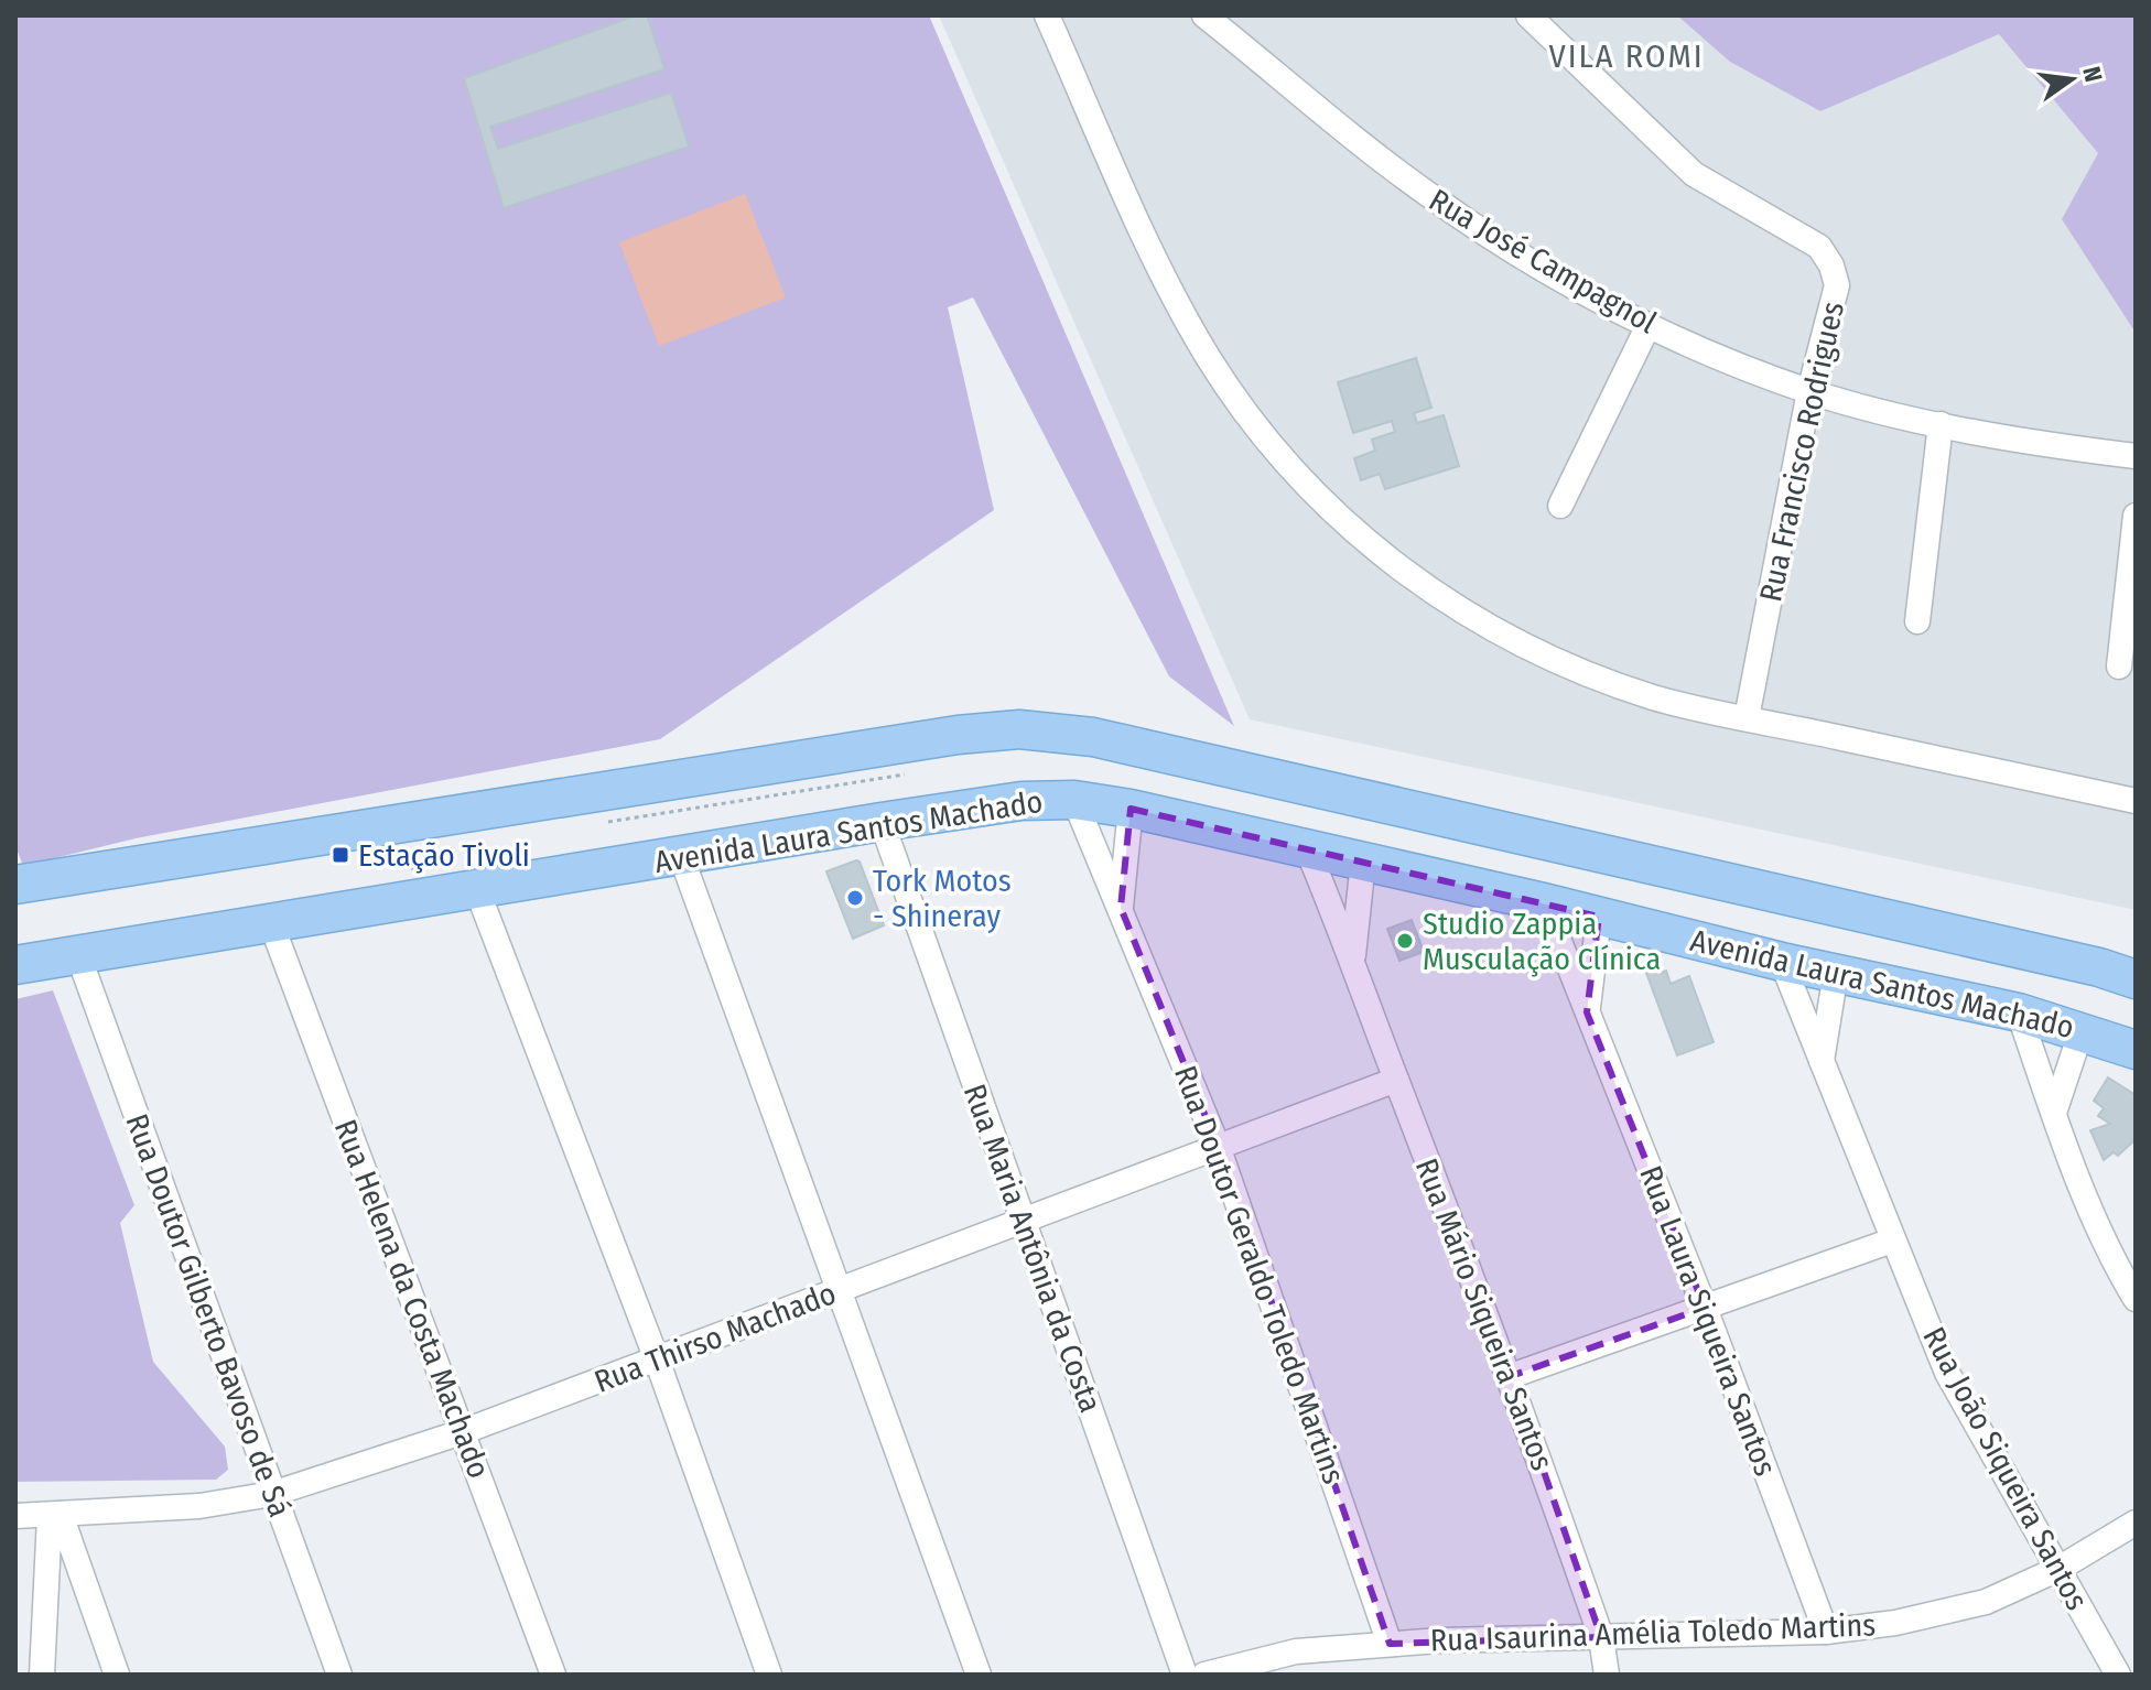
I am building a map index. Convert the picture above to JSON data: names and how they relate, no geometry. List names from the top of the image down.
{
  "streets": {
    "main road": ["Avenida Laura Santos Machado"],
    "street": [
      "Rua José Campagnol",
      "Rua Francisco Rodrigues",
      "Rua Maria Antônia da Costa",
      "Rua Doutor Geraldo Toledo Martins",
      "Rua Helena da Costa Machado",
      "Rua Mário Siqueira Santos",
      "Rua Doutor Gilberto Bavoso de Sá",
      "Rua Laura Siqueira Santos",
      "Rua Thirso Machado",
      "Rua João Siqueira Santos",
      "Rua Isaurina Amélia Toledo Martins"
    ]
  },
  "crossings": [
    ["Rua José Campagnol", "Rua Francisco Rodrigues"],
    ["Avenida Laura Santos Machado", "Rua Maria Antônia da Costa"],
    ["Avenida Laura Santos Machado", "Rua Doutor Geraldo Toledo Martins"],
    ["Avenida Laura Santos Machado", "Rua Helena da Costa Machado"],
    ["Avenida Laura Santos Machado", "Rua Mário Siqueira Santos"],
    ["Avenida Laura Santos Machado", "Rua Doutor Gilberto Bavoso de Sá"],
    ["Avenida Laura Santos Machado", "Rua Laura Siqueira Santos"],
    ["Avenida Laura Santos Machado", "Rua João Siqueira Santos"],
    ["Rua Maria Antônia da Costa", "Rua Thirso Machado"],
    ["Rua Doutor Geraldo Toledo Martins", "Rua Thirso Machado"],
    ["Rua Doutor Geraldo Toledo Martins", "Rua Isaurina Amélia Toledo Martins"],
    ["Rua Helena da Costa Machado", "Rua Thirso Machado"],
    ["Rua Mário Siqueira Santos", "Rua Thirso Machado"],
    ["Rua Mário Siqueira Santos", "Rua Isaurina Amélia Toledo Martins"],
    ["Rua Doutor Gilberto Bavoso de Sá", "Rua Thirso Machado"],
    ["Rua Laura Siqueira Santos", "Rua Isaurina Amélia Toledo Martins"],
    ["Rua João Siqueira Santos", "Rua Isaurina Amélia Toledo Martins"]
  ],
  "districts": ["VILA ROMI"],
  "places": {
    "transit": ["Estação Tivoli"],
    "other": ["Tork Motos - Shineray", "Studio Zappia Musculação Clínica"]
  },
  "north": "right"
}
